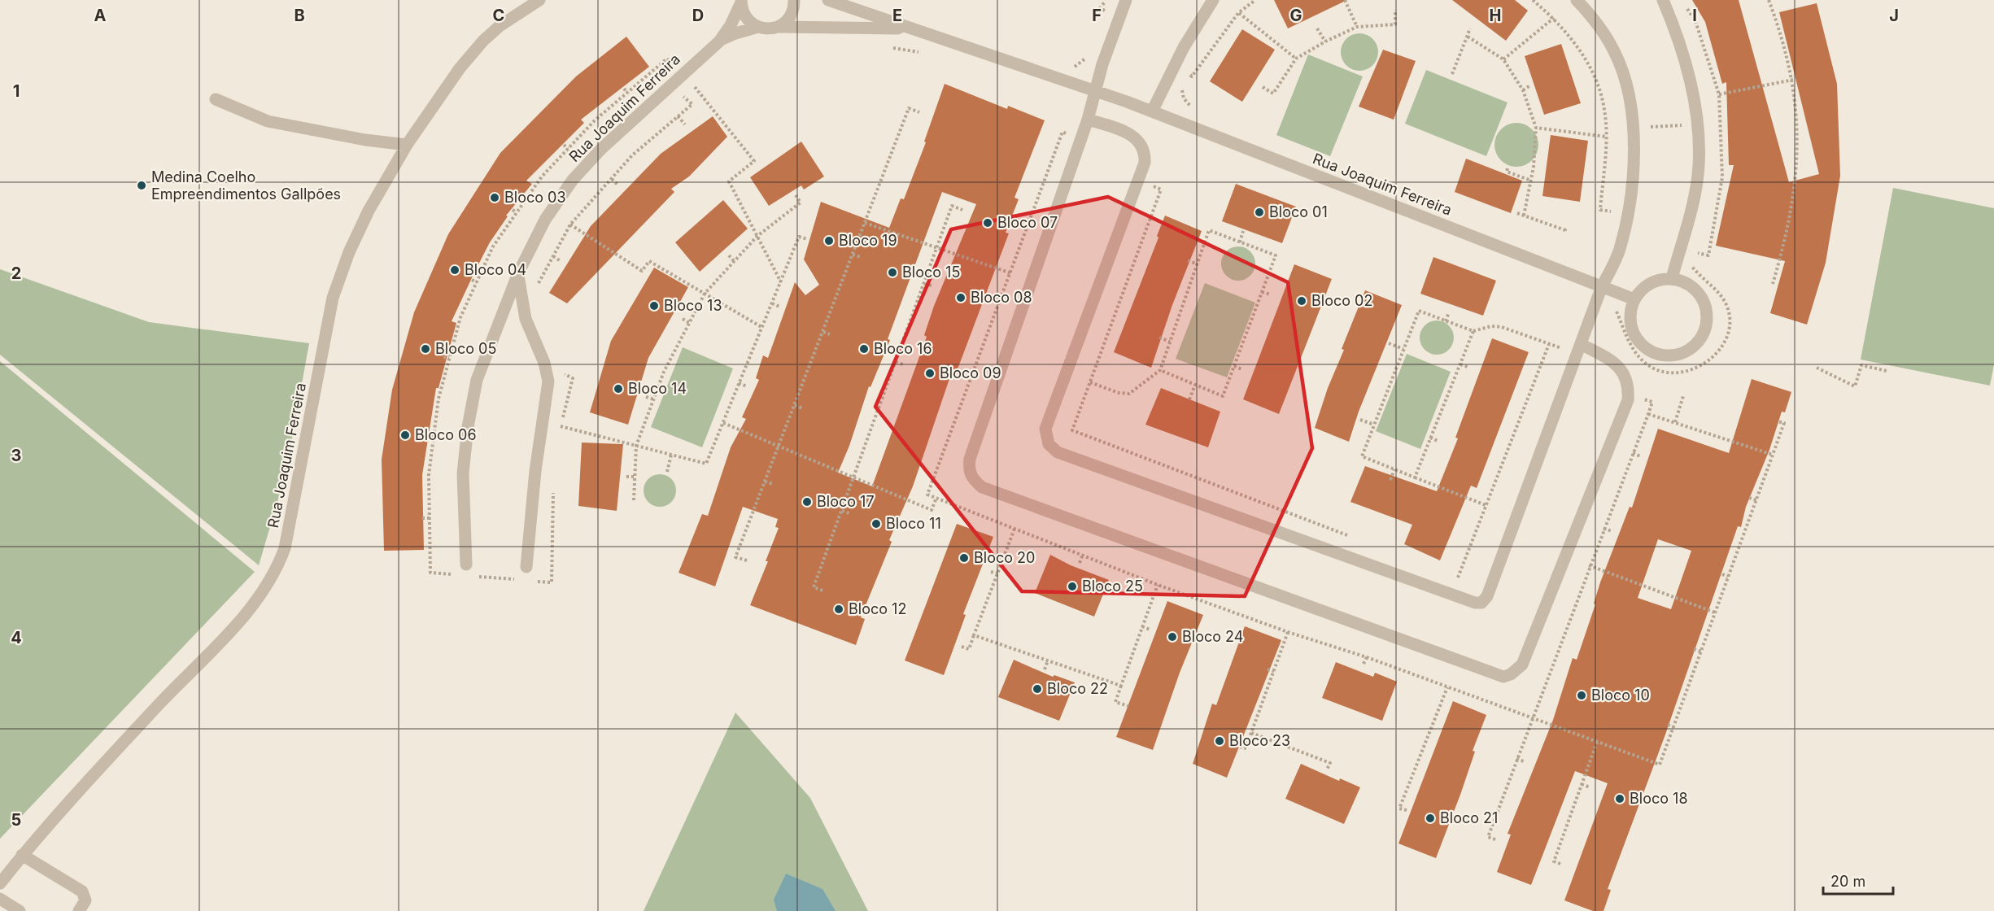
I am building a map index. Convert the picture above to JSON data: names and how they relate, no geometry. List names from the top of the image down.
{
  "streets": {
    "street": ["Rua Joaquim Ferreira"]
  },
  "places": [
    "Medina Coelho Empreendimentos Gallpões",
    "Bloco 03",
    "Bloco 01",
    "Bloco 07",
    "Bloco 19",
    "Bloco 04",
    "Bloco 15",
    "Bloco 08",
    "Bloco 02",
    "Bloco 13",
    "Bloco 05",
    "Bloco 16",
    "Bloco 09",
    "Bloco 14",
    "Bloco 06",
    "Bloco 17",
    "Bloco 11",
    "Bloco 20",
    "Bloco 25",
    "Bloco 12",
    "Bloco 24",
    "Bloco 22",
    "Bloco 10",
    "Bloco 23",
    "Bloco 18",
    "Bloco 21"
  ],
  "scale_bar": "20 m",
  "grid": {
    "columns": [
      "A",
      "B",
      "C",
      "D",
      "E",
      "F",
      "G",
      "H",
      "I",
      "J"
    ],
    "rows": [
      "1",
      "2",
      "3",
      "4",
      "5"
    ]
  }
}
